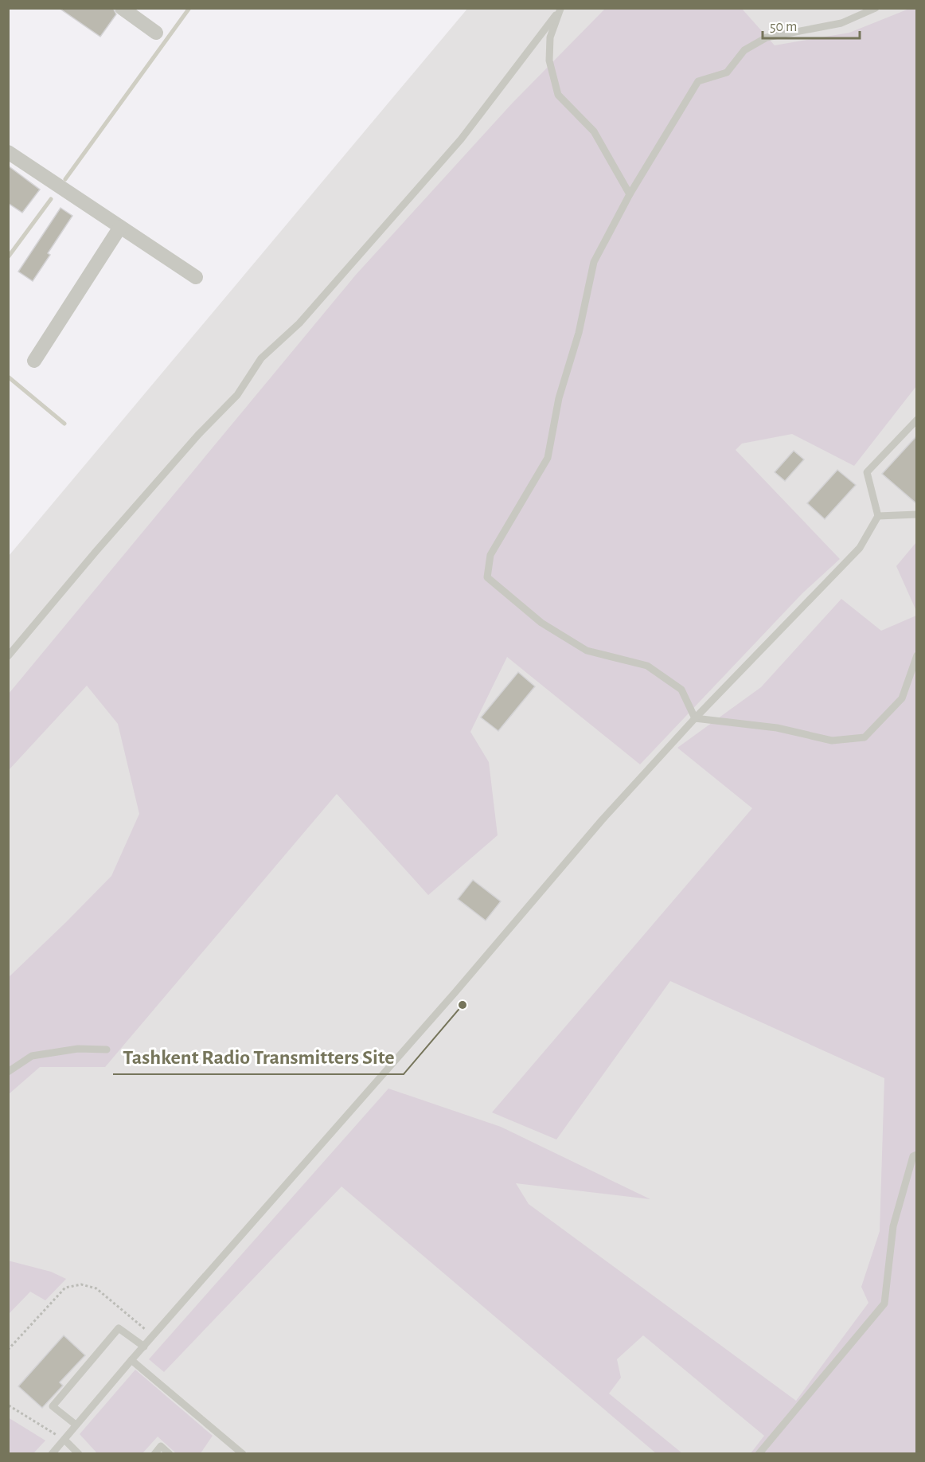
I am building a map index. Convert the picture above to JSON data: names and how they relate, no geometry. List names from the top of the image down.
{
  "places": ["Tashkent Radio Transmitters Site"],
  "scale_bar": "50 m"
}
